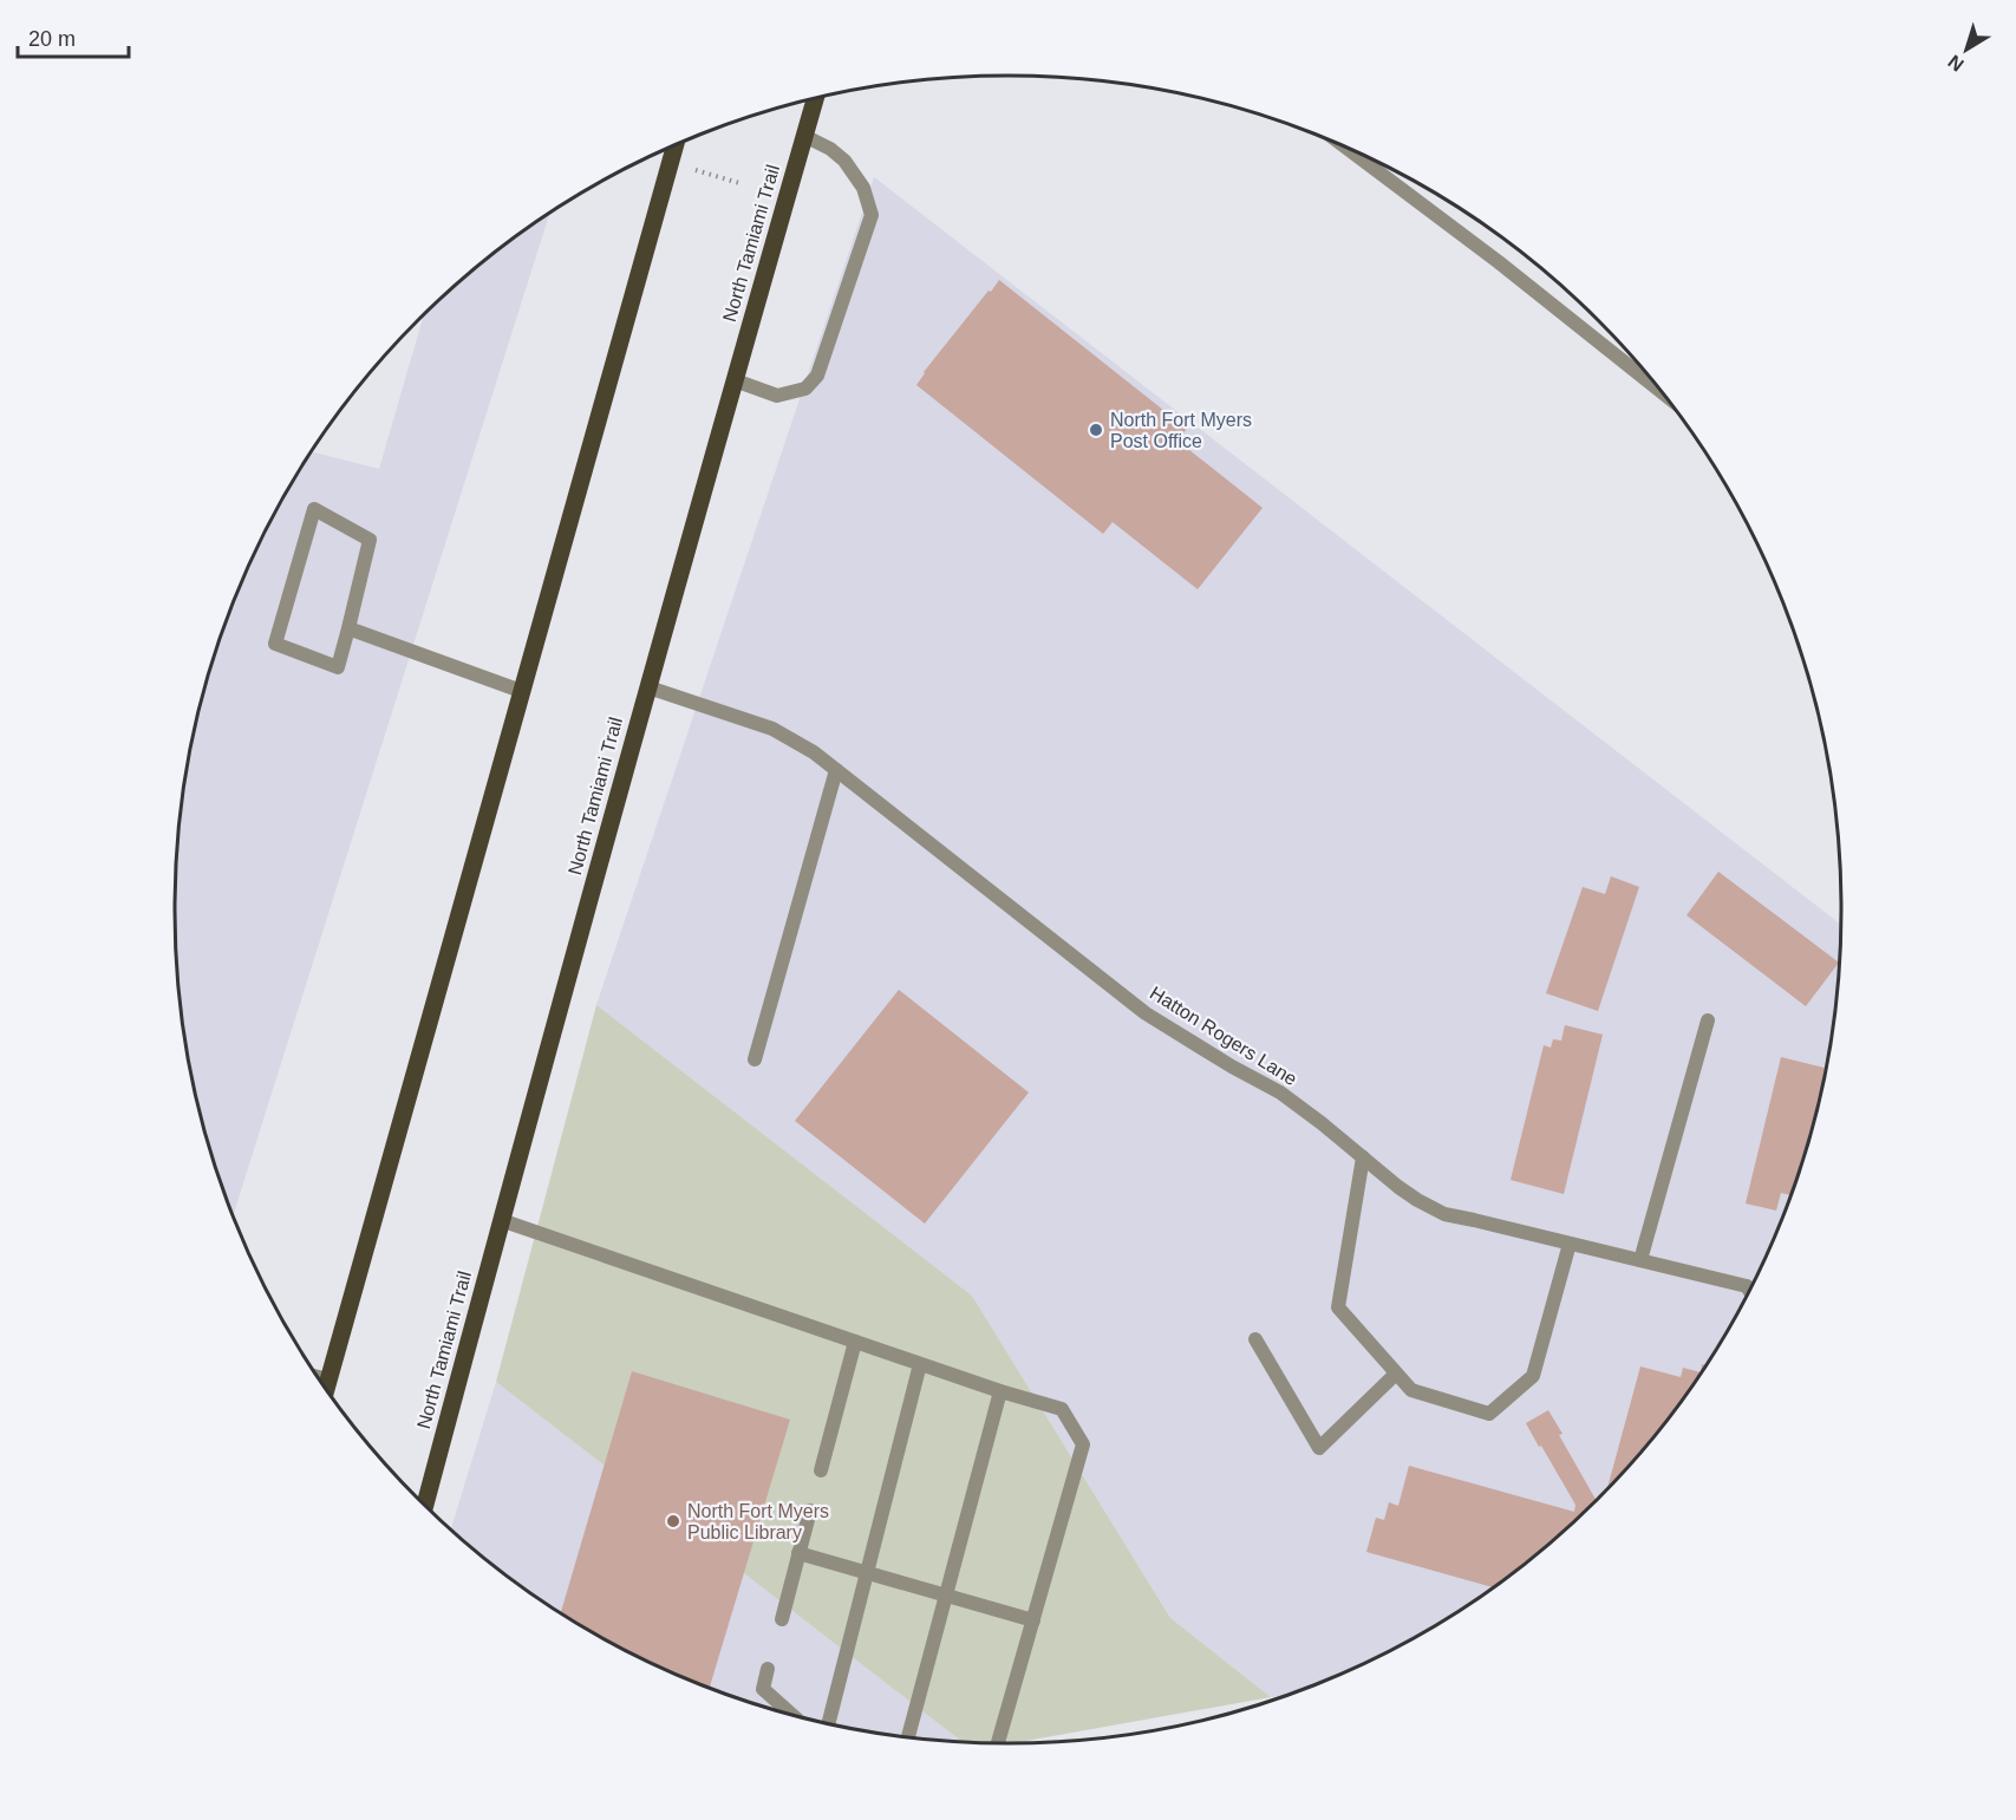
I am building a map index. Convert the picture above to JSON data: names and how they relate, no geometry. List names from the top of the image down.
{
  "streets": {
    "main road": ["North Tamiami Trail"],
    "street": ["Hatton Rogers Lane"]
  },
  "crossings": [
    ["North Tamiami Trail", "Hatton Rogers Lane"]
  ],
  "places": ["North Fort Myers Post Office", "North Fort Myers Public Library"],
  "scale_bar": "20 m",
  "north": "bottom left"
}
